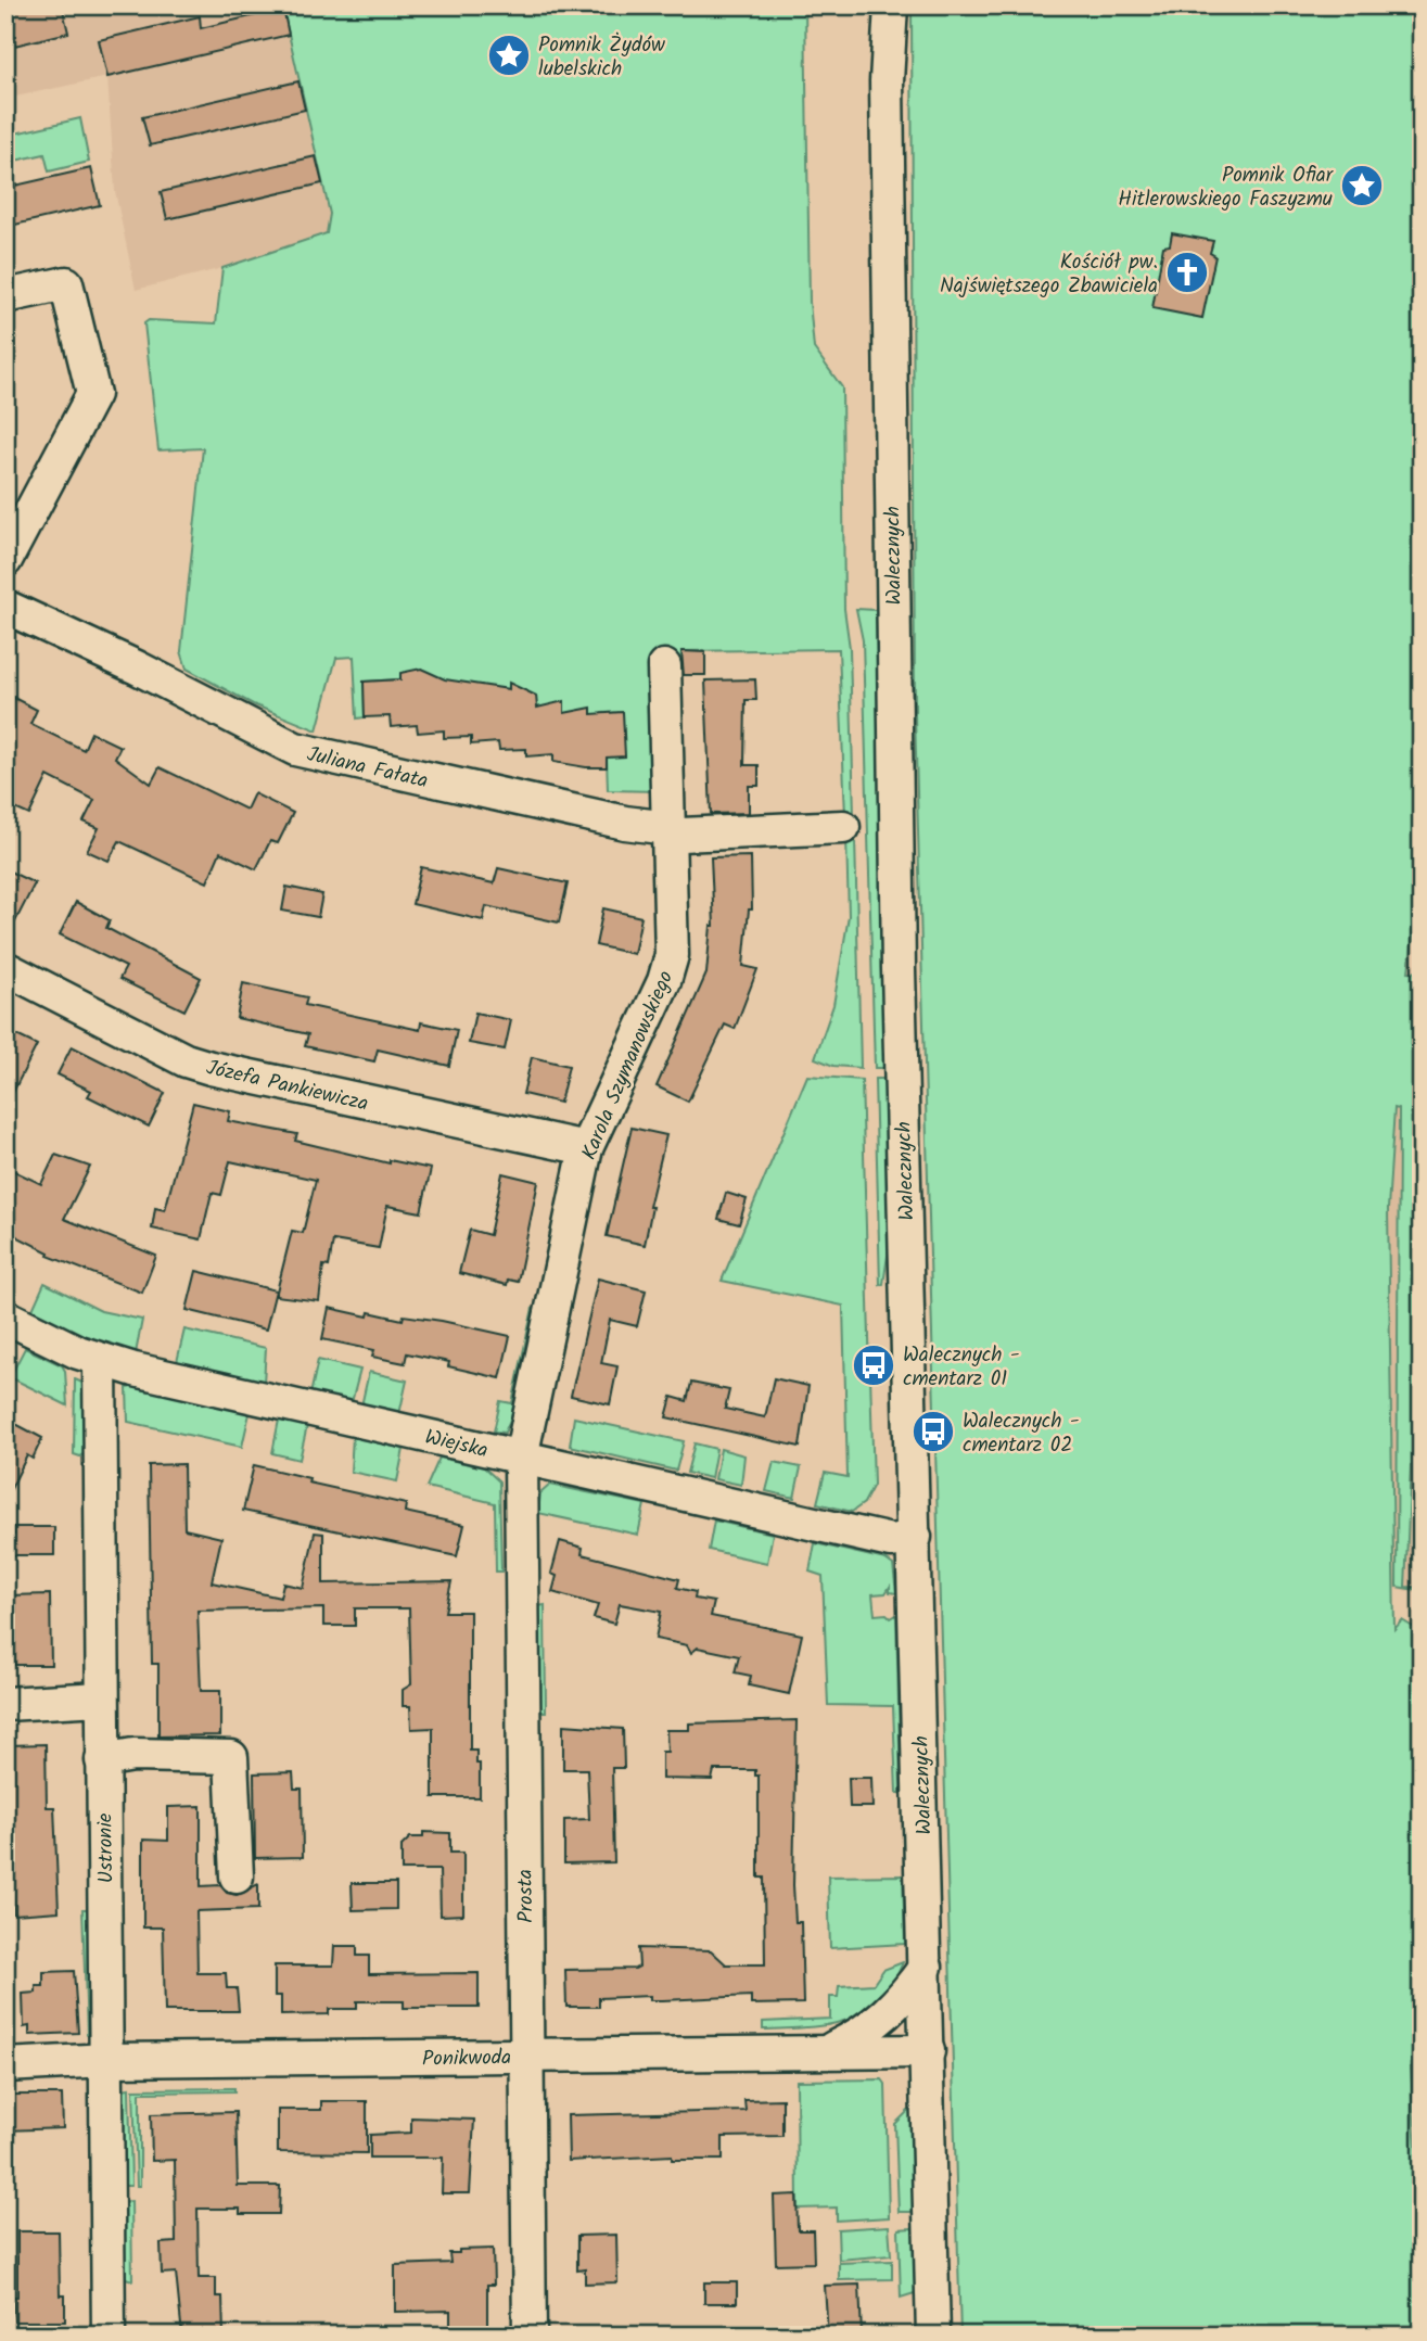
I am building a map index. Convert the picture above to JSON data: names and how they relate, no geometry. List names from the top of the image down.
{
  "streets": {
    "street": [
      "Walecznych",
      "Juliana Fałata",
      "Karola Szymanowskiego",
      "Józefa Pankiewicza",
      "Wiejska",
      "Ustronie",
      "Prosta",
      "Ponikwoda"
    ]
  },
  "crossings": [
    ["Walecznych", "Wiejska"],
    ["Walecznych", "Ponikwoda"],
    ["Juliana Fałata", "Karola Szymanowskiego"],
    ["Karola Szymanowskiego", "Józefa Pankiewicza"],
    ["Karola Szymanowskiego", "Wiejska"],
    ["Karola Szymanowskiego", "Prosta"],
    ["Wiejska", "Ustronie"],
    ["Wiejska", "Prosta"],
    ["Ustronie", "Ponikwoda"],
    ["Prosta", "Ponikwoda"]
  ],
  "places": {
    "place": ["Pomnik Żydów lubelskich", "Pomnik Ofiar Hitlerowskiego Faszyzmu"],
    "church": ["Kościół pw. Najświętszego Zbawiciela"],
    "bus stop": ["Walecznych - cmentarz 01", "Walecznych - cmentarz 02"]
  }
}
